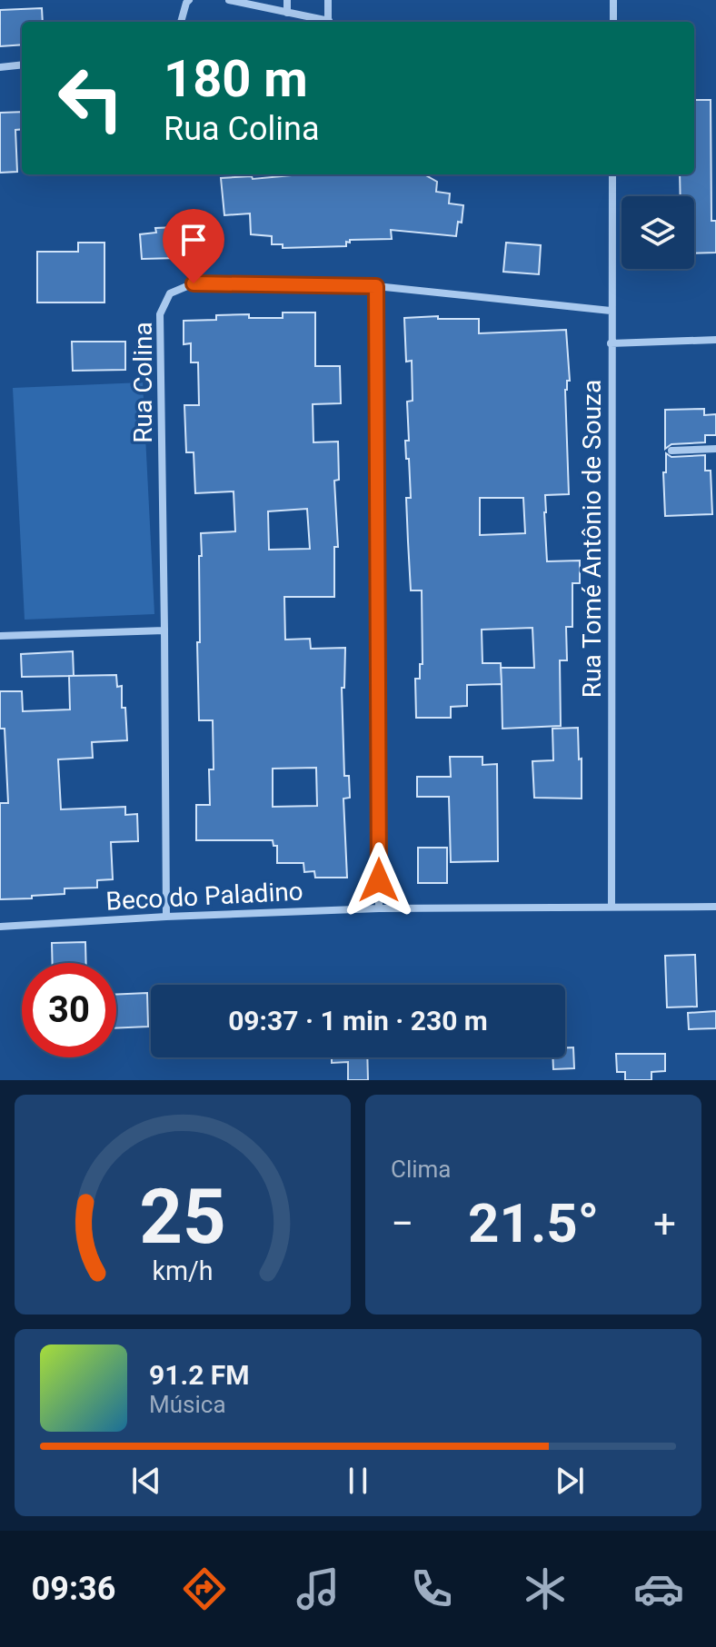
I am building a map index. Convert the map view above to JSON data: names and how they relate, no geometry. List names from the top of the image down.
{
  "streets": {
    "street": ["Rua Colina", "Rua Tomé Antônio de Souza", "Beco do Paladino"]
  },
  "crossings": [
    ["Rua Colina", "Rua Tomé Antônio de Souza"],
    ["Rua Colina", "Beco do Paladino"],
    ["Rua Tomé Antônio de Souza", "Beco do Paladino"]
  ],
  "page": {
    "turn": ["180 m", "Rua Colina"],
    "limit": "30",
    "trip": "09:37 · 1 min · 230 m",
    "tile": "Clima",
    "heat": ["−", "21.5°", "+"],
    "song": ["91.2 FM", "Música"],
    "tabs": "09:36",
    "gauge": ["25", "km/h"]
  }
}
